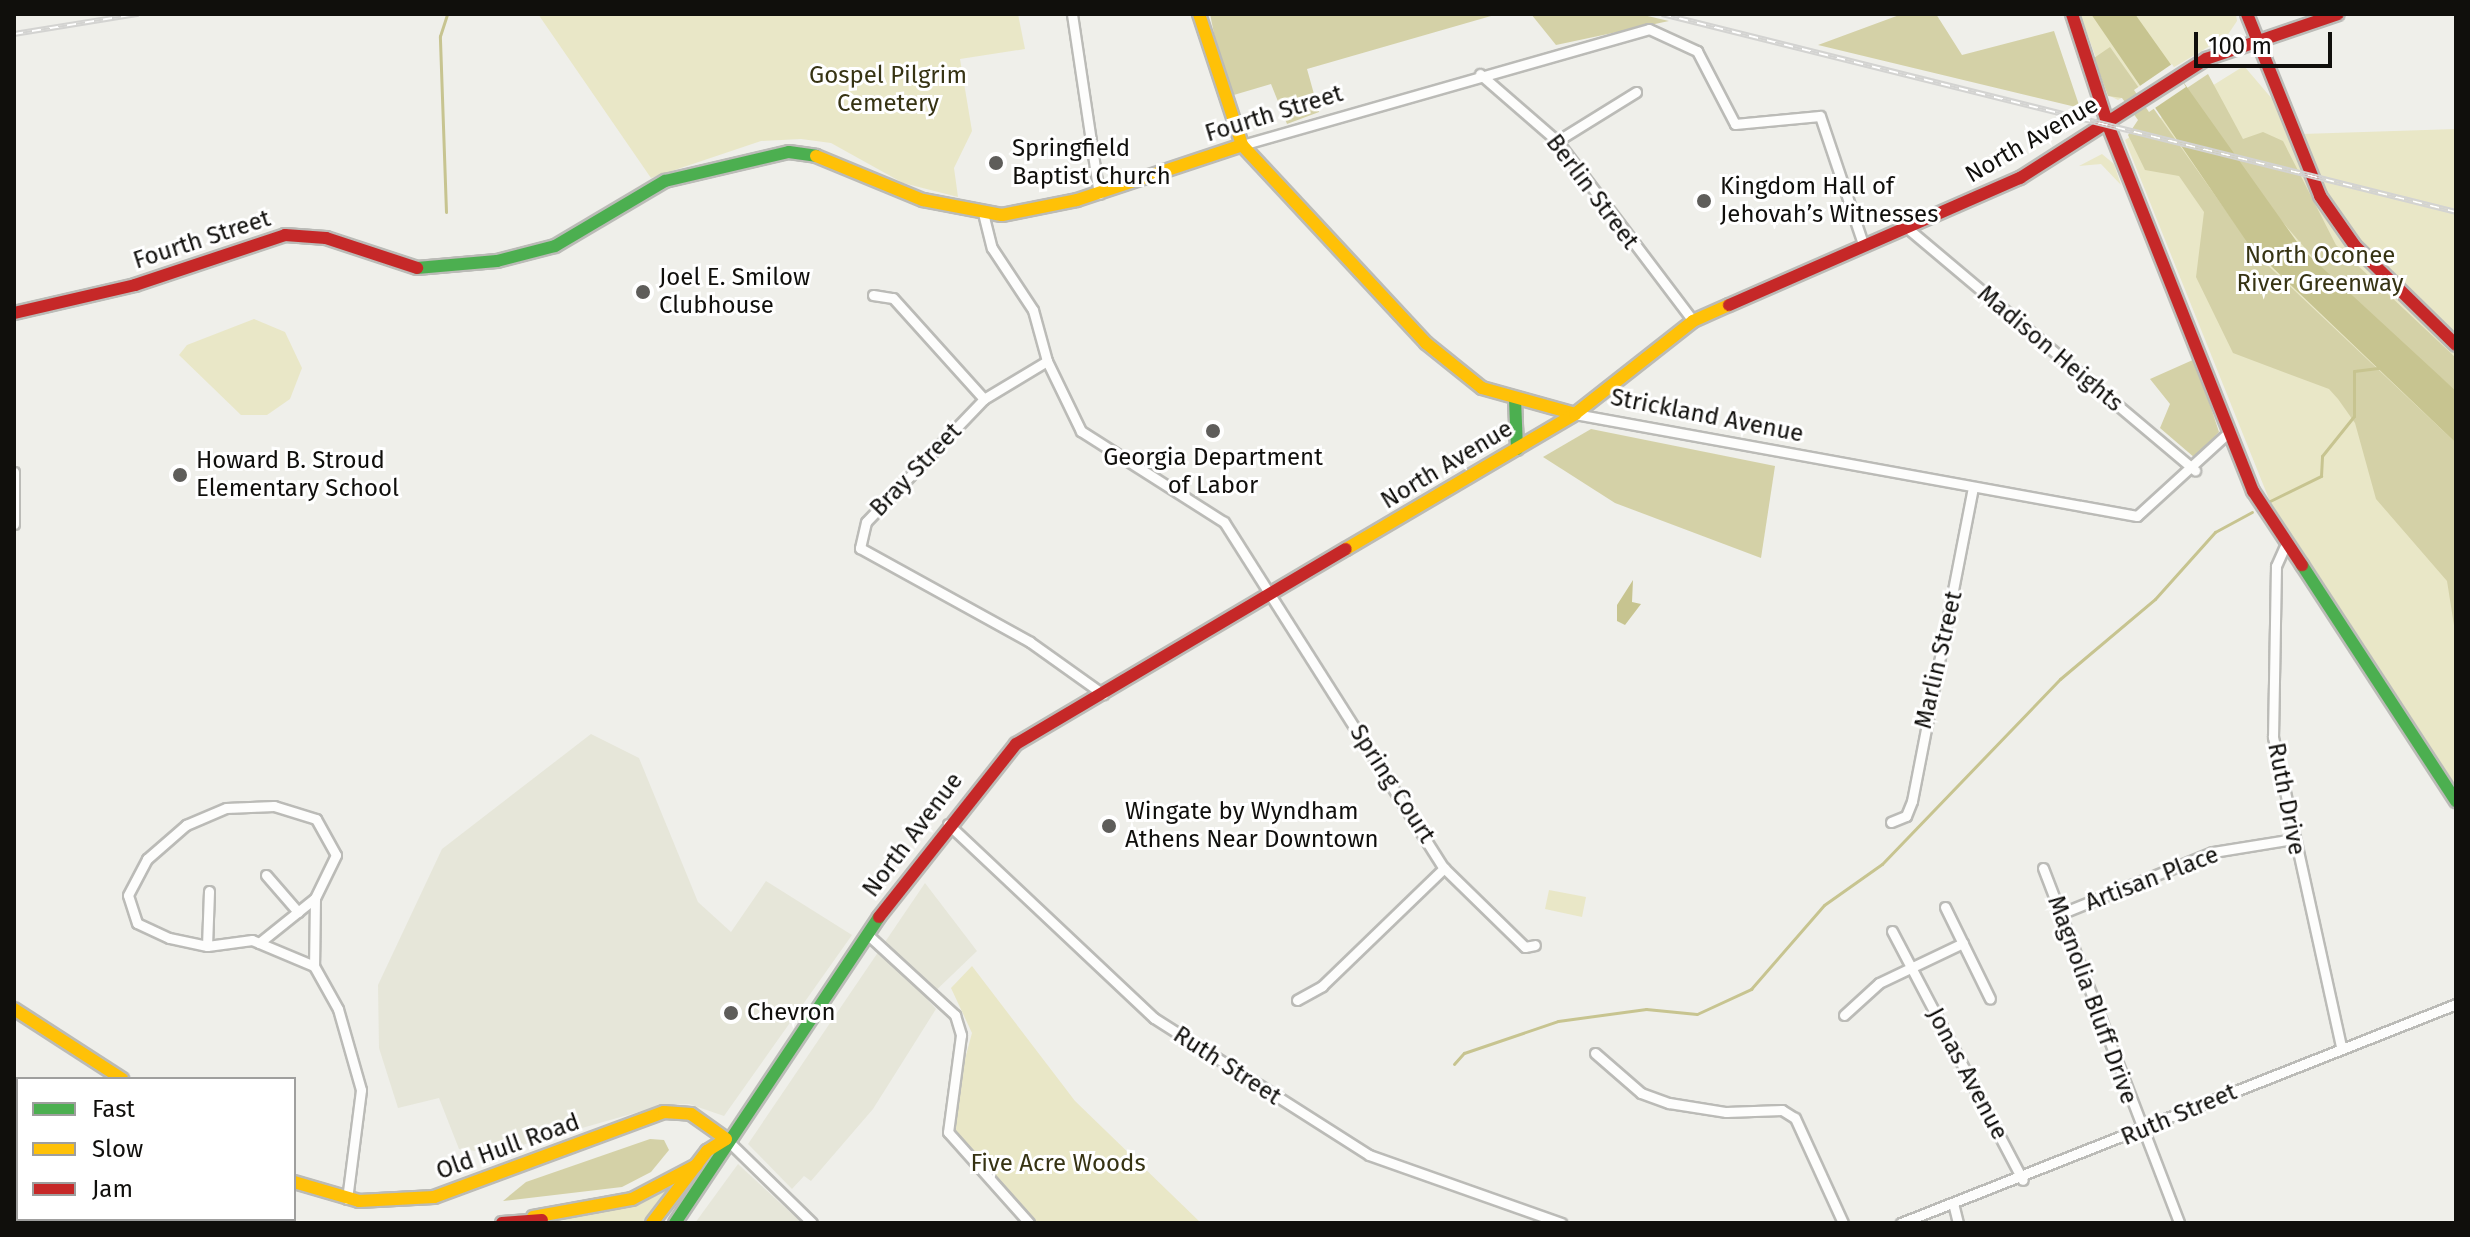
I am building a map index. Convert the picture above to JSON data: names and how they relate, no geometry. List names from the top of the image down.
{
  "streets": {
    "main road": [
      "Fourth Street",
      "North Avenue",
      "Strickland Avenue",
      "Old Hull Road"
    ],
    "street": [
      "Berlin Street",
      "Madison Heights",
      "Bray Street",
      "Marlin Street",
      "Spring Court",
      "Ruth Drive",
      "Artisan Place",
      "Magnolia Bluff Drive",
      "Ruth Street",
      "Jonas Avenue"
    ]
  },
  "crossings": [
    ["Fourth Street", "North Avenue"],
    ["Fourth Street", "Berlin Street"],
    ["Fourth Street", "Strickland Avenue"],
    ["North Avenue", "Berlin Street"],
    ["North Avenue", "Madison Heights"],
    ["North Avenue", "Strickland Avenue"],
    ["North Avenue", "Bray Street"],
    ["North Avenue", "Spring Court"],
    ["North Avenue", "Ruth Street"],
    ["North Avenue", "Old Hull Road"],
    ["Madison Heights", "Strickland Avenue"],
    ["Strickland Avenue", "Marlin Street"],
    ["Bray Street", "Spring Court"],
    ["Ruth Drive", "Artisan Place"],
    ["Ruth Drive", "Ruth Street"],
    ["Artisan Place", "Magnolia Bluff Drive"],
    ["Magnolia Bluff Drive", "Ruth Street"],
    ["Ruth Street", "Jonas Avenue"]
  ],
  "parks": ["Gospel Pilgrim Cemetery", "North Oconee River Greenway", "Five Acre Woods"],
  "places": [
    "Springfield Baptist Church",
    "Kingdom Hall of Jehovah’s Witnesses",
    "Joel E. Smilow Clubhouse",
    "Georgia Department of Labor",
    "Howard B. Stroud Elementary School",
    "Wingate by Wyndham Athens Near Downtown",
    "Chevron"
  ],
  "legend": ["Fast", "Slow", "Jam"],
  "scale_bar": "100 m"
}
